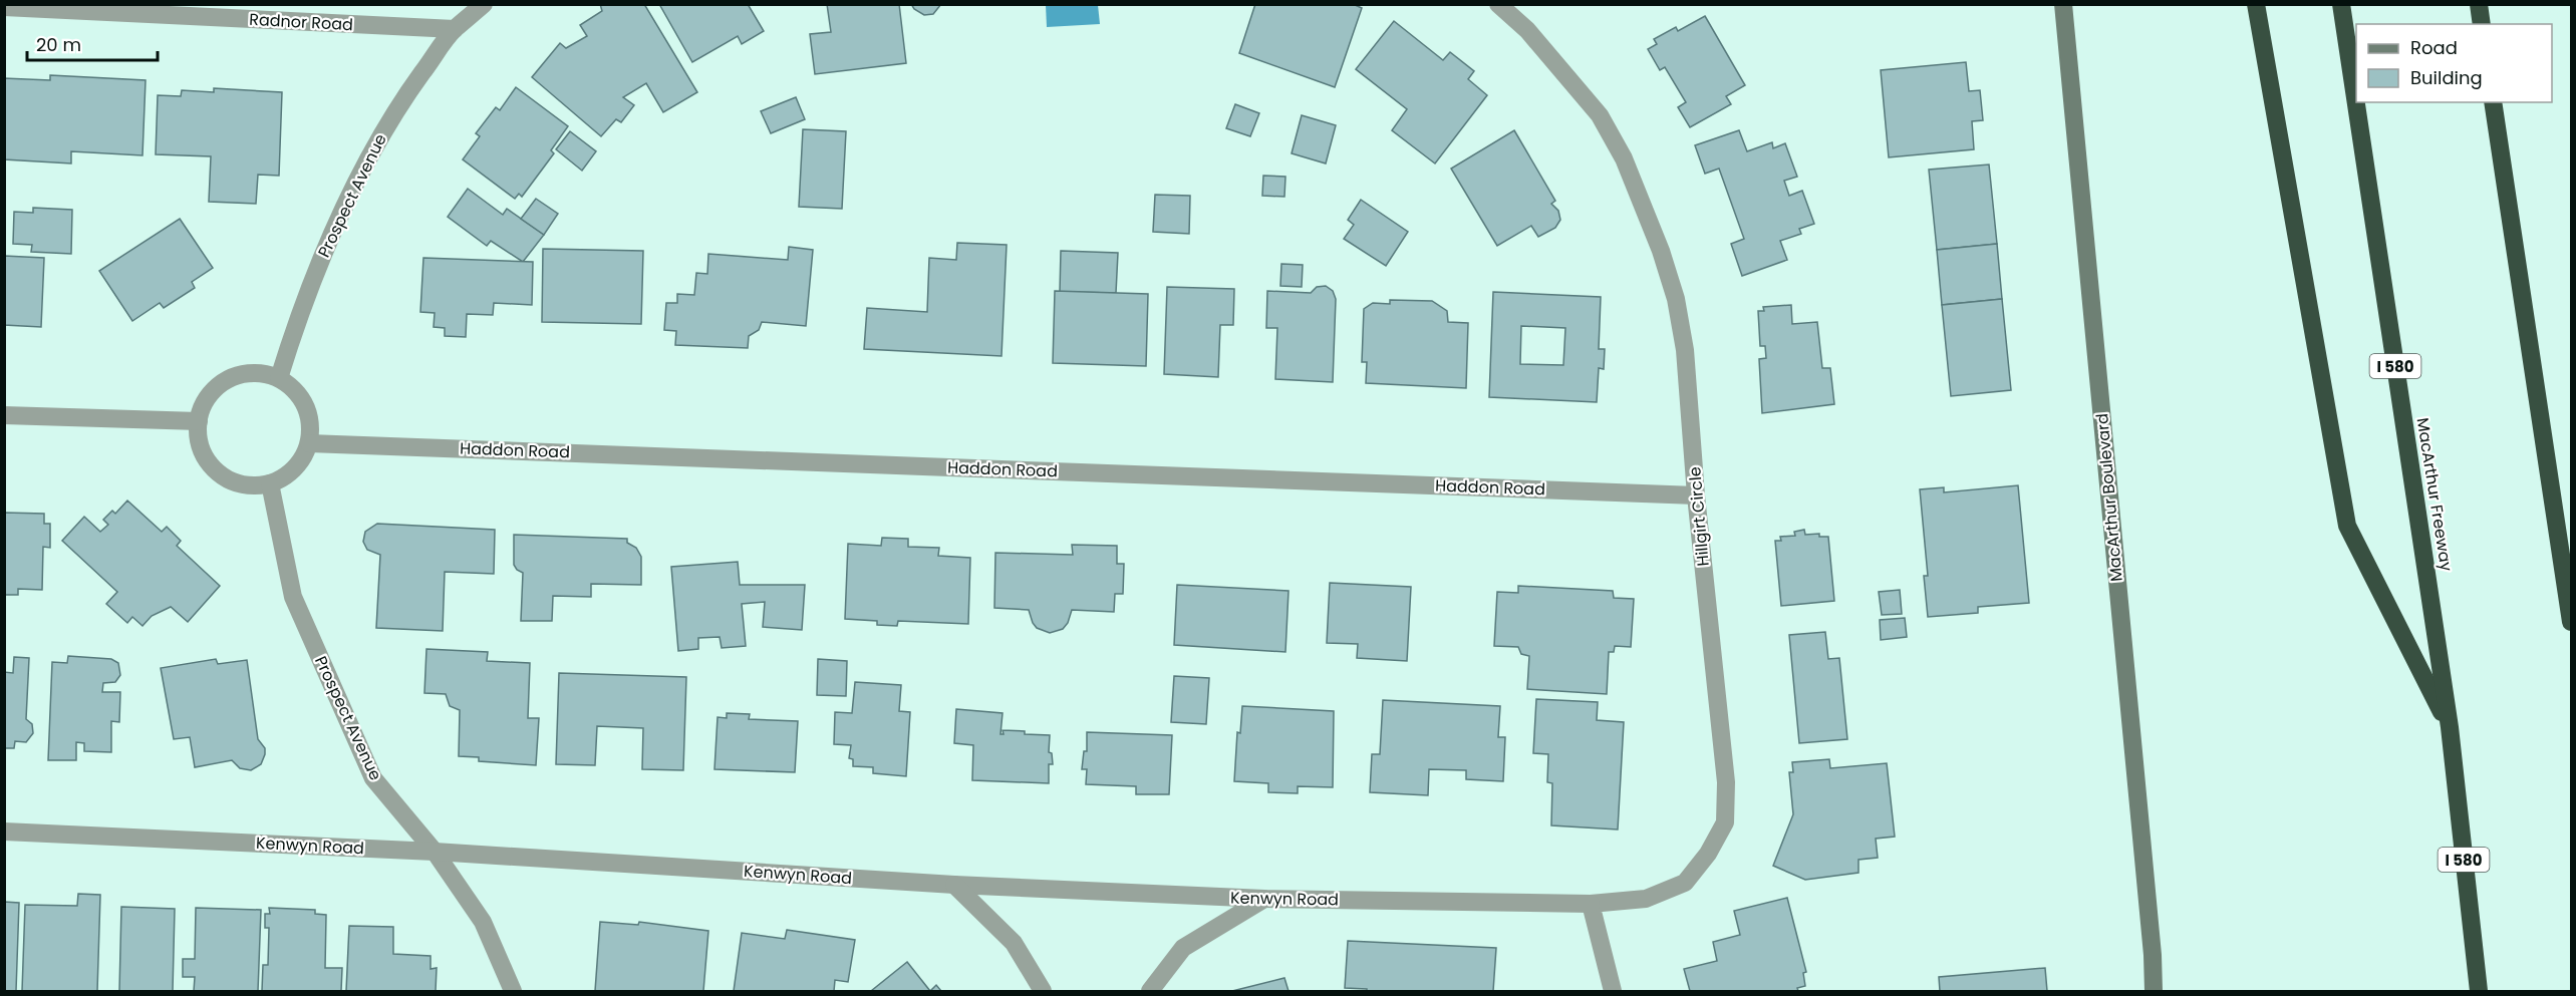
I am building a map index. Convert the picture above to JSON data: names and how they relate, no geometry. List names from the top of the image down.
{
  "streets": {
    "highway": ["I 580", "MacArthur Freeway"],
    "main road": ["MacArthur Boulevard"],
    "street": [
      "Radnor Road",
      "Prospect Avenue",
      "Haddon Road",
      "Hillgirt Circle",
      "Kenwyn Road"
    ]
  },
  "crossings": [
    ["Radnor Road", "Prospect Avenue"],
    ["Prospect Avenue", "Haddon Road"],
    ["Prospect Avenue", "Kenwyn Road"],
    ["Haddon Road", "Hillgirt Circle"],
    ["Hillgirt Circle", "Kenwyn Road"]
  ],
  "legend": ["Road", "Building"],
  "scale_bar": "20 m"
}
